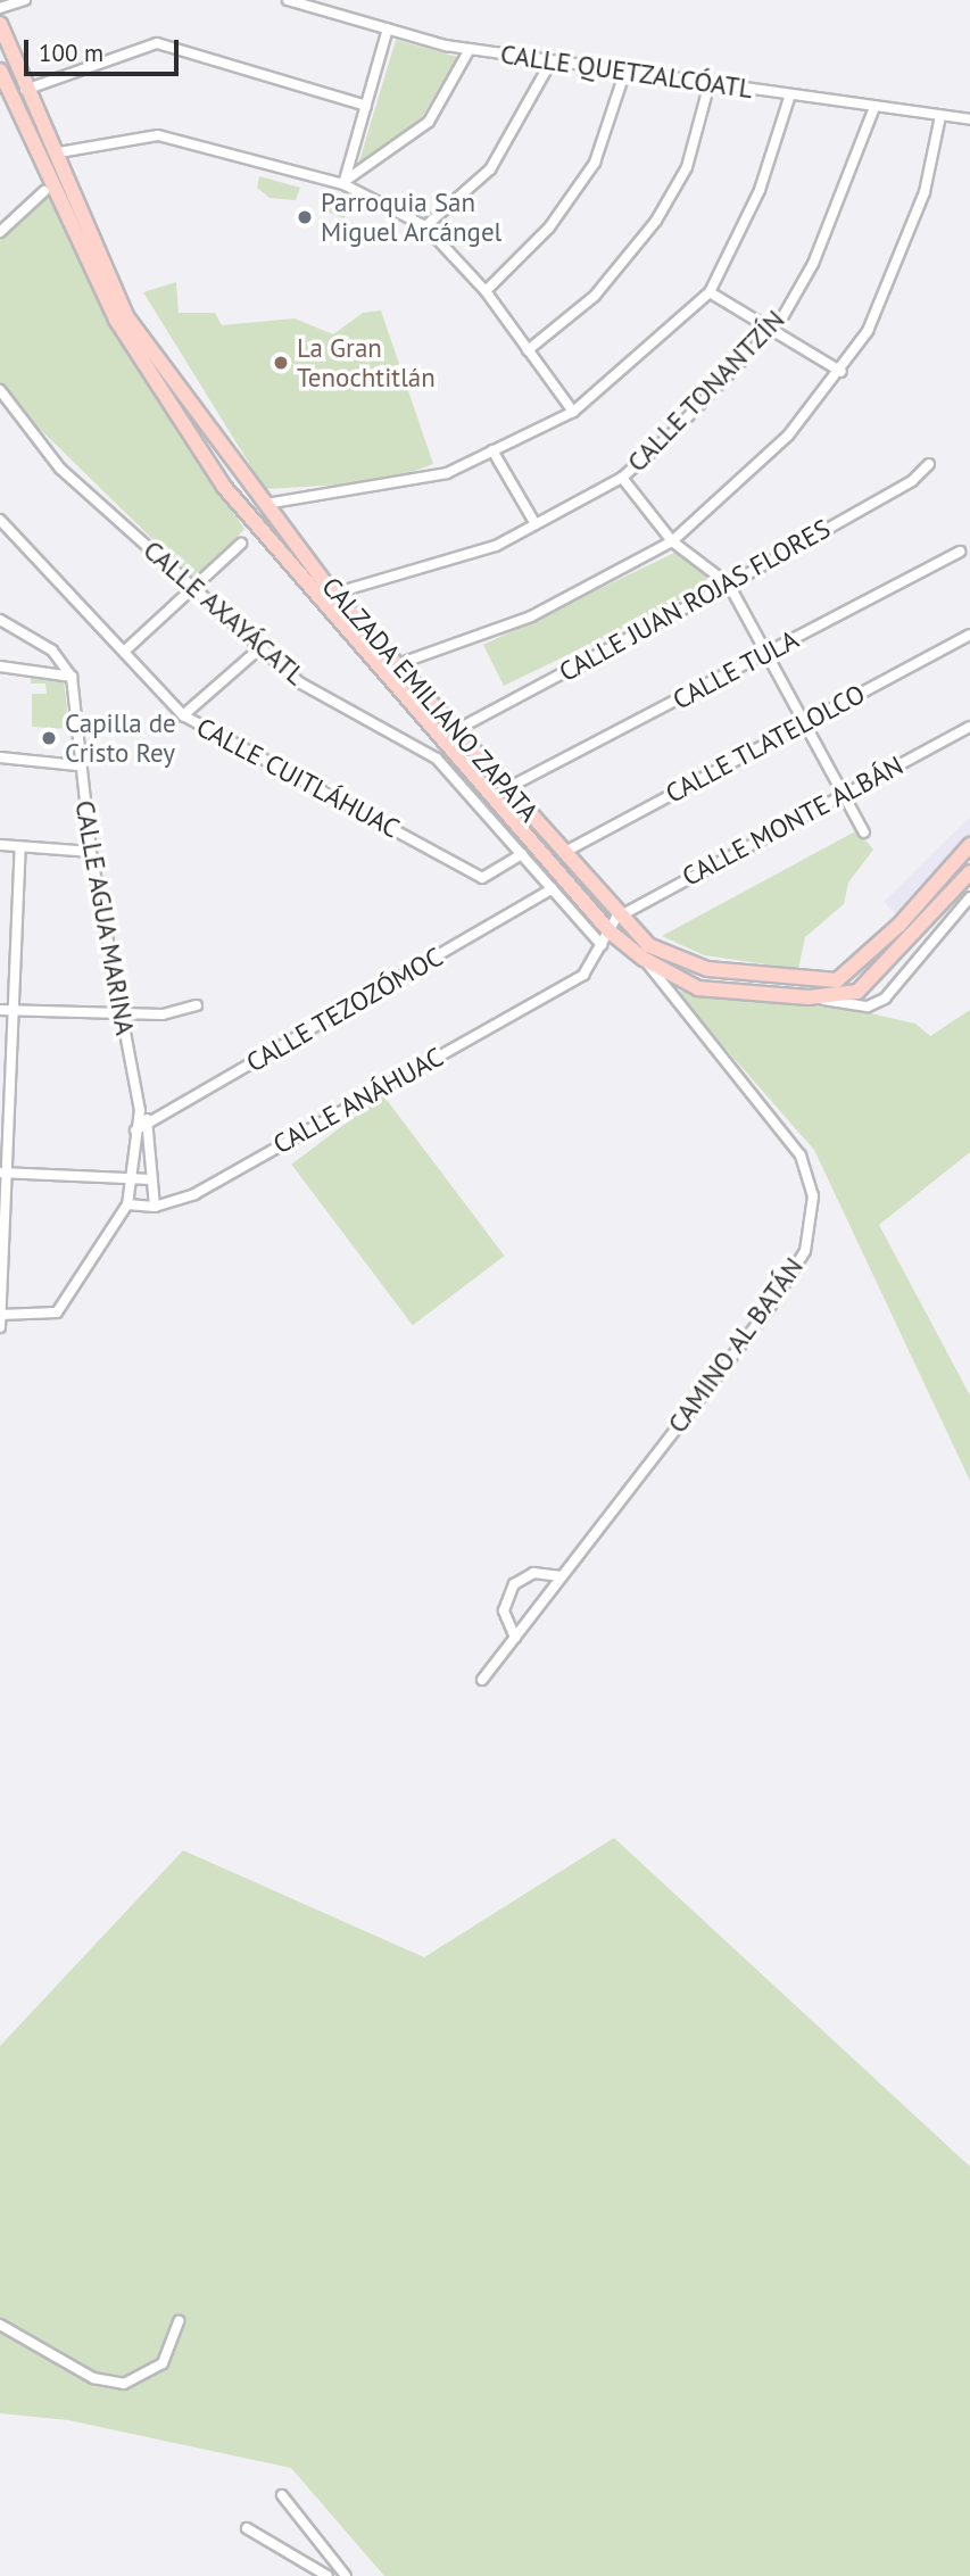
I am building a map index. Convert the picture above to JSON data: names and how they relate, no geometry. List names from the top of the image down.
{
  "streets": {
    "main road": ["CALZADA EMILIANO ZAPATA"],
    "street": [
      "CALLE QUETZALCÓATL",
      "CALLE TONANTZÍN",
      "CALLE JUAN ROJAS FLORES",
      "CALLE AXAYÁCATL",
      "CALLE TULA",
      "CALLE TLATELOLCO",
      "CALLE CUITLÁHUAC",
      "CALLE MONTE ALBÁN",
      "CALLE AGUA MARINA",
      "CALLE TEZOZÓMOC",
      "CALLE ANÁHUAC",
      "CAMINO AL BATÁN"
    ]
  },
  "crossings": [
    ["CALLE QUETZALCÓATL", "CALLE TONANTZÍN"],
    ["CALLE TONANTZÍN", "CALZADA EMILIANO ZAPATA"],
    ["CALLE JUAN ROJAS FLORES", "CALZADA EMILIANO ZAPATA"],
    ["CALLE AXAYÁCATL", "CALLE CUITLÁHUAC"],
    ["CALLE AXAYÁCATL", "CALLE TEZOZÓMOC"],
    ["CALLE AXAYÁCATL", "CALLE ANÁHUAC"],
    ["CALLE TULA", "CALZADA EMILIANO ZAPATA"],
    ["CALZADA EMILIANO ZAPATA", "CALLE TLATELOLCO"],
    ["CALZADA EMILIANO ZAPATA", "CALLE MONTE ALBÁN"],
    ["CALZADA EMILIANO ZAPATA", "CAMINO AL BATÁN"],
    ["CALLE AGUA MARINA", "CALLE TEZOZÓMOC"],
    ["CALLE AGUA MARINA", "CALLE ANÁHUAC"]
  ],
  "places": ["Parroquia San Miguel Arcángel", "La Gran Tenochtitlán", "Capilla de Cristo Rey"],
  "scale_bar": "100 m"
}
